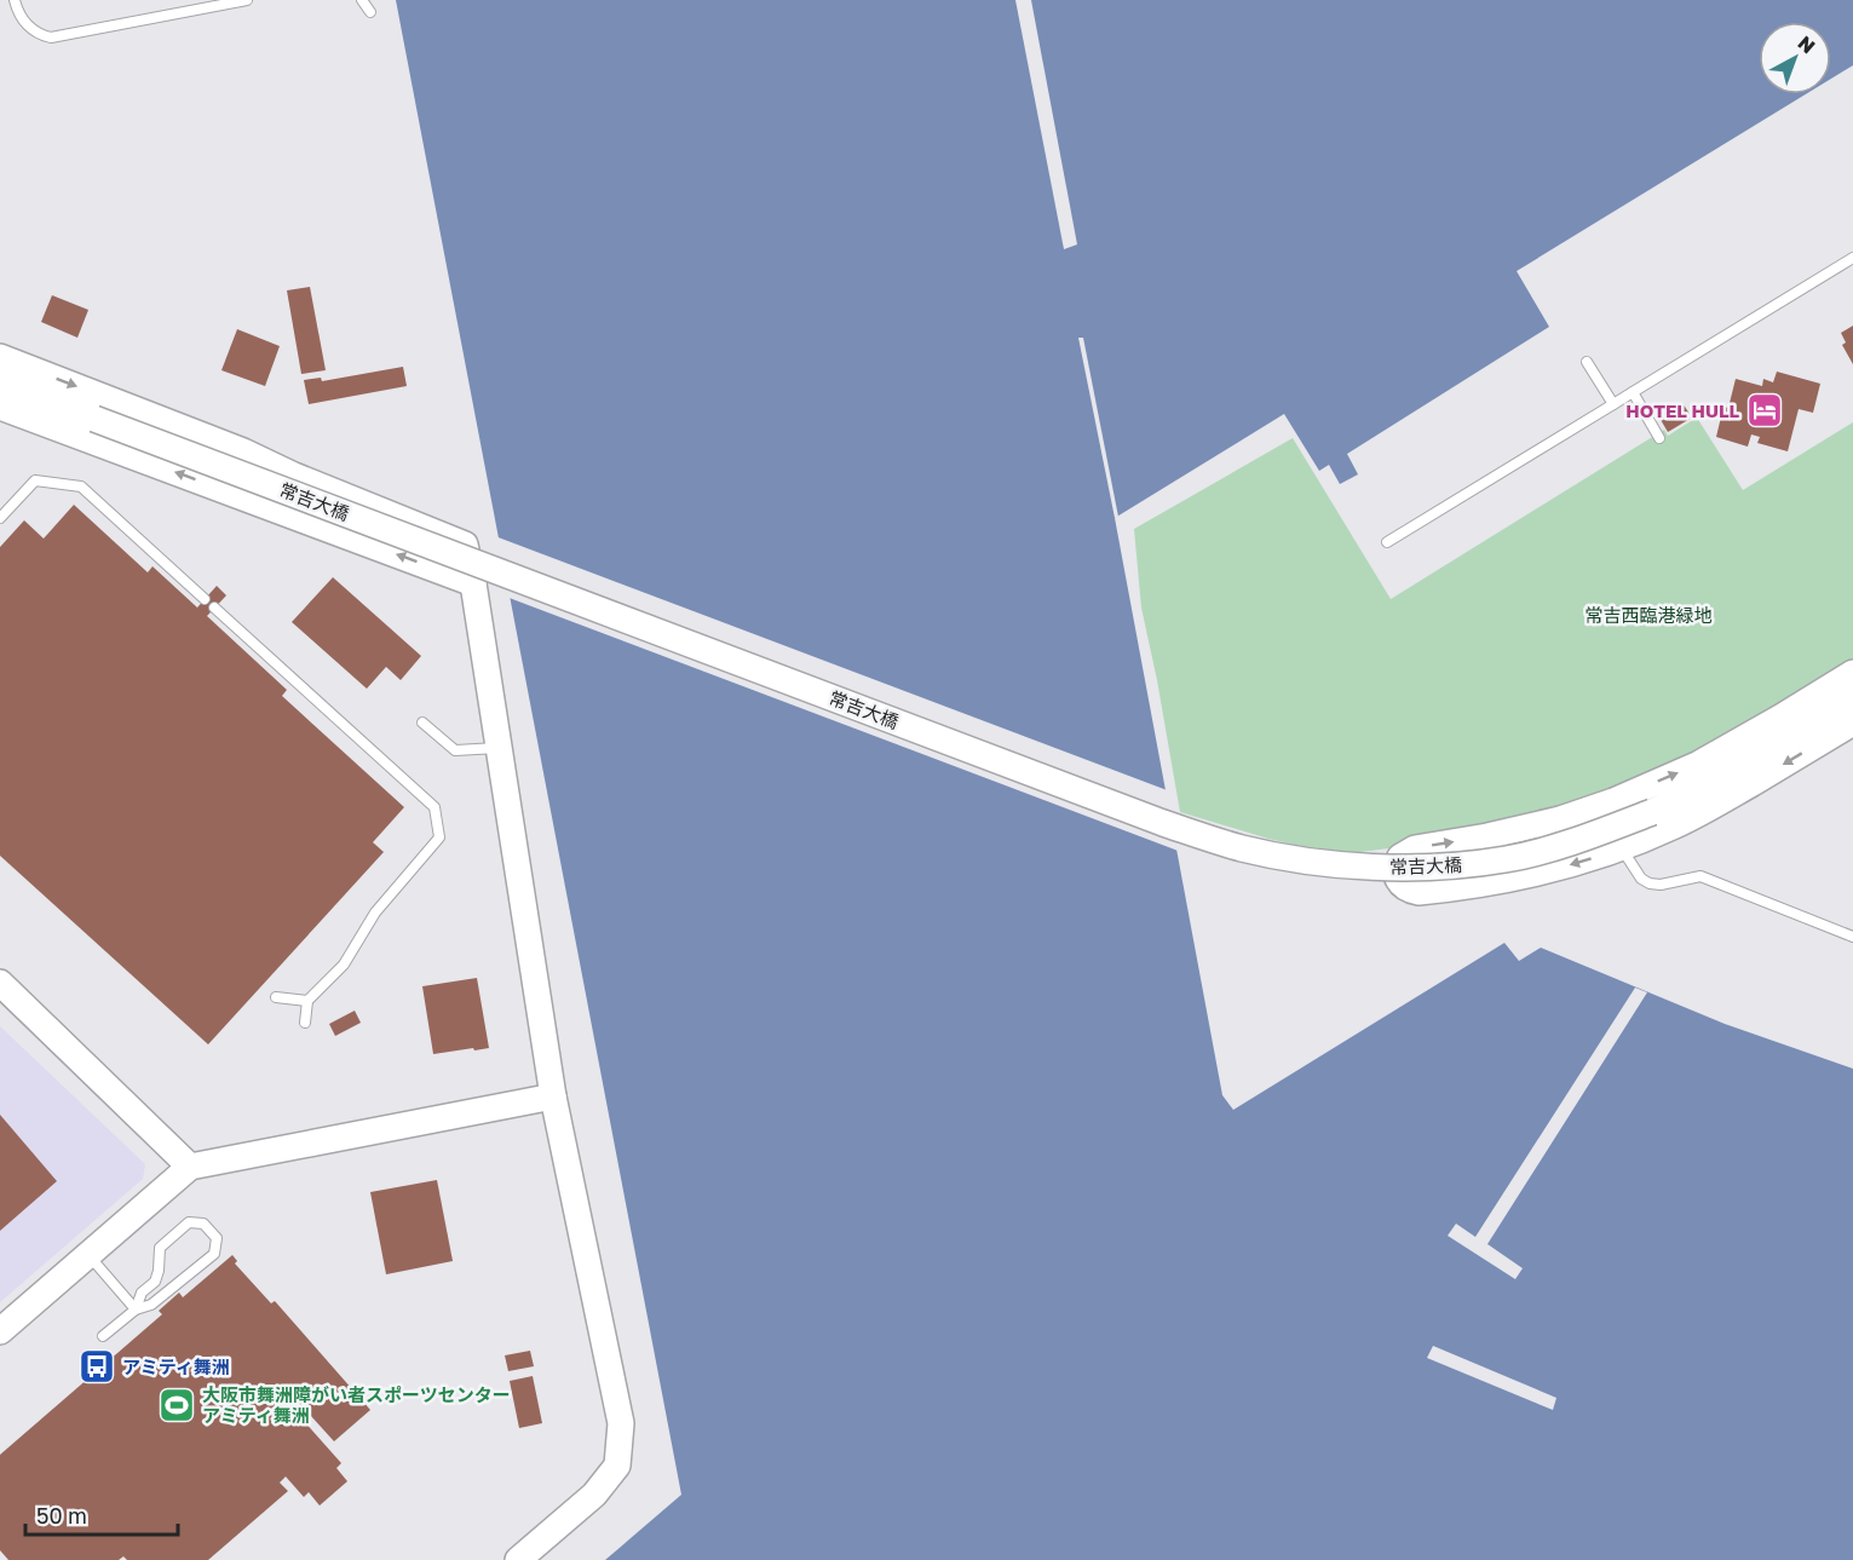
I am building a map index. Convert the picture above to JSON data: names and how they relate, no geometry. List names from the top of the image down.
{
  "streets": {
    "street": ["常吉大橋"]
  },
  "parks": ["常吉西臨港緑地"],
  "places": {
    "hotel": ["HOTEL HULL"],
    "bus stop": ["アミティ舞洲"],
    "sports": ["大阪市舞洲障がい者スポーツセンター アミティ舞洲"]
  },
  "scale_bar": "50 m",
  "north": "top right"
}
